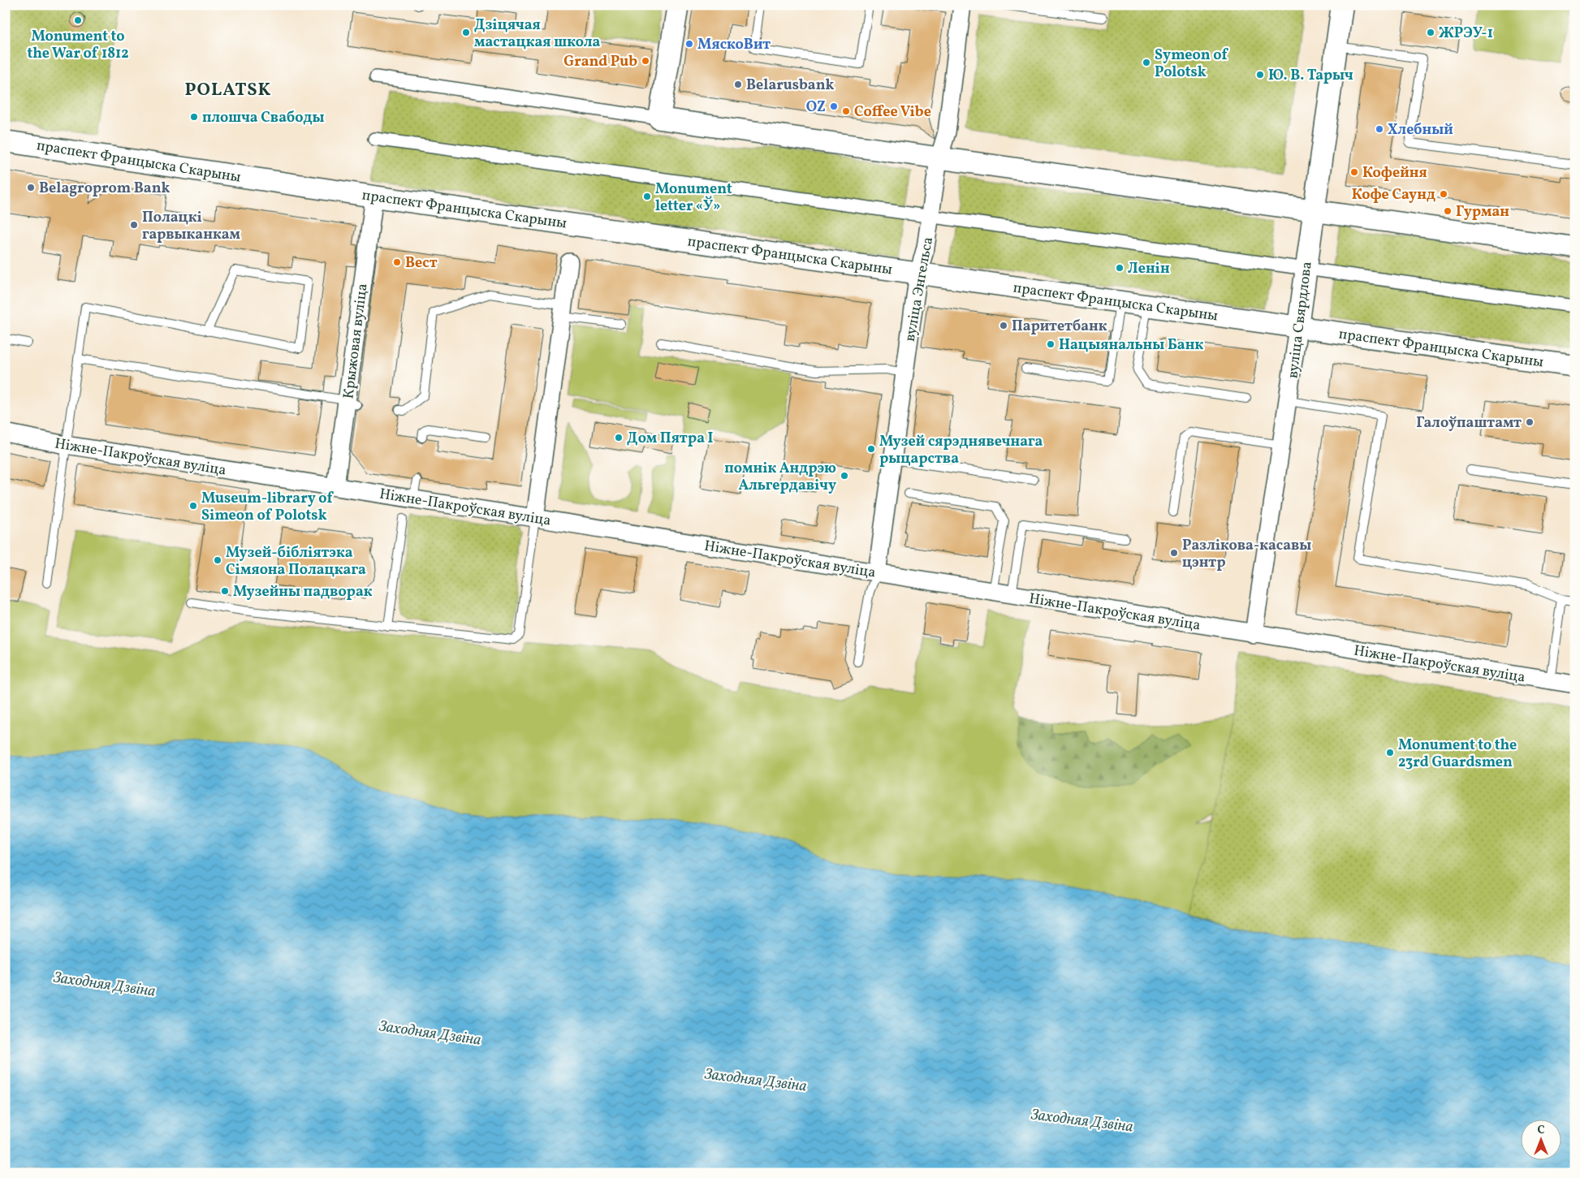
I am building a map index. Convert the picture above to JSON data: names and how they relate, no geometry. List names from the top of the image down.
{
  "streets": {
    "street": [
      "праспект Францыска Скарыны",
      "вуліца Энгельса",
      "вуліца Свярдлова",
      "Крыжовая вуліца",
      "Ніжне-Пакроўская вуліца"
    ]
  },
  "crossings": [
    ["праспект Францыска Скарыны", "вуліца Энгельса"],
    ["праспект Францыска Скарыны", "вуліца Свярдлова"],
    ["праспект Францыска Скарыны", "Крыжовая вуліца"],
    ["вуліца Энгельса", "Ніжне-Пакроўская вуліца"],
    ["вуліца Свярдлова", "Ніжне-Пакроўская вуліца"],
    ["Крыжовая вуліца", "Ніжне-Пакроўская вуліца"]
  ],
  "districts": ["POLATSK"],
  "water": ["Заходняя Дзвіна"],
  "places": [
    "Monument to the War of 1812",
    "Дзіцячая мастацкая школа",
    "ЖРЭУ-1",
    "МяскоВит",
    "Grand Pub",
    "Symeon of Polotsk",
    "Ю. В. Тарыч",
    "Belarusbank",
    "OZ",
    "Coffee Vibe",
    "плошча Свабоды",
    "Хлебный",
    "Кофейня",
    "Belagroprom Bank",
    "Кофе Саунд",
    "Monument letter «Ў»",
    "Гурман",
    "Полацкі гарвыканкам",
    "Вест",
    "Ленін",
    "Паритетбанк",
    "Нацыянальны Банк",
    "Галоўпаштамт",
    "Дом Пятра І",
    "Музей сярэднявечнага рыцарства",
    "помнік Андрэю Альгердавічу",
    "Museum-library of Simeon of Polotsk",
    "Разлікова-касавы цэнтр",
    "Музей-бібліятэка Сімяона Полацкага",
    "Музейны падворак",
    "Monument to the 23rd Guardsmen"
  ],
  "north": "top"
}
